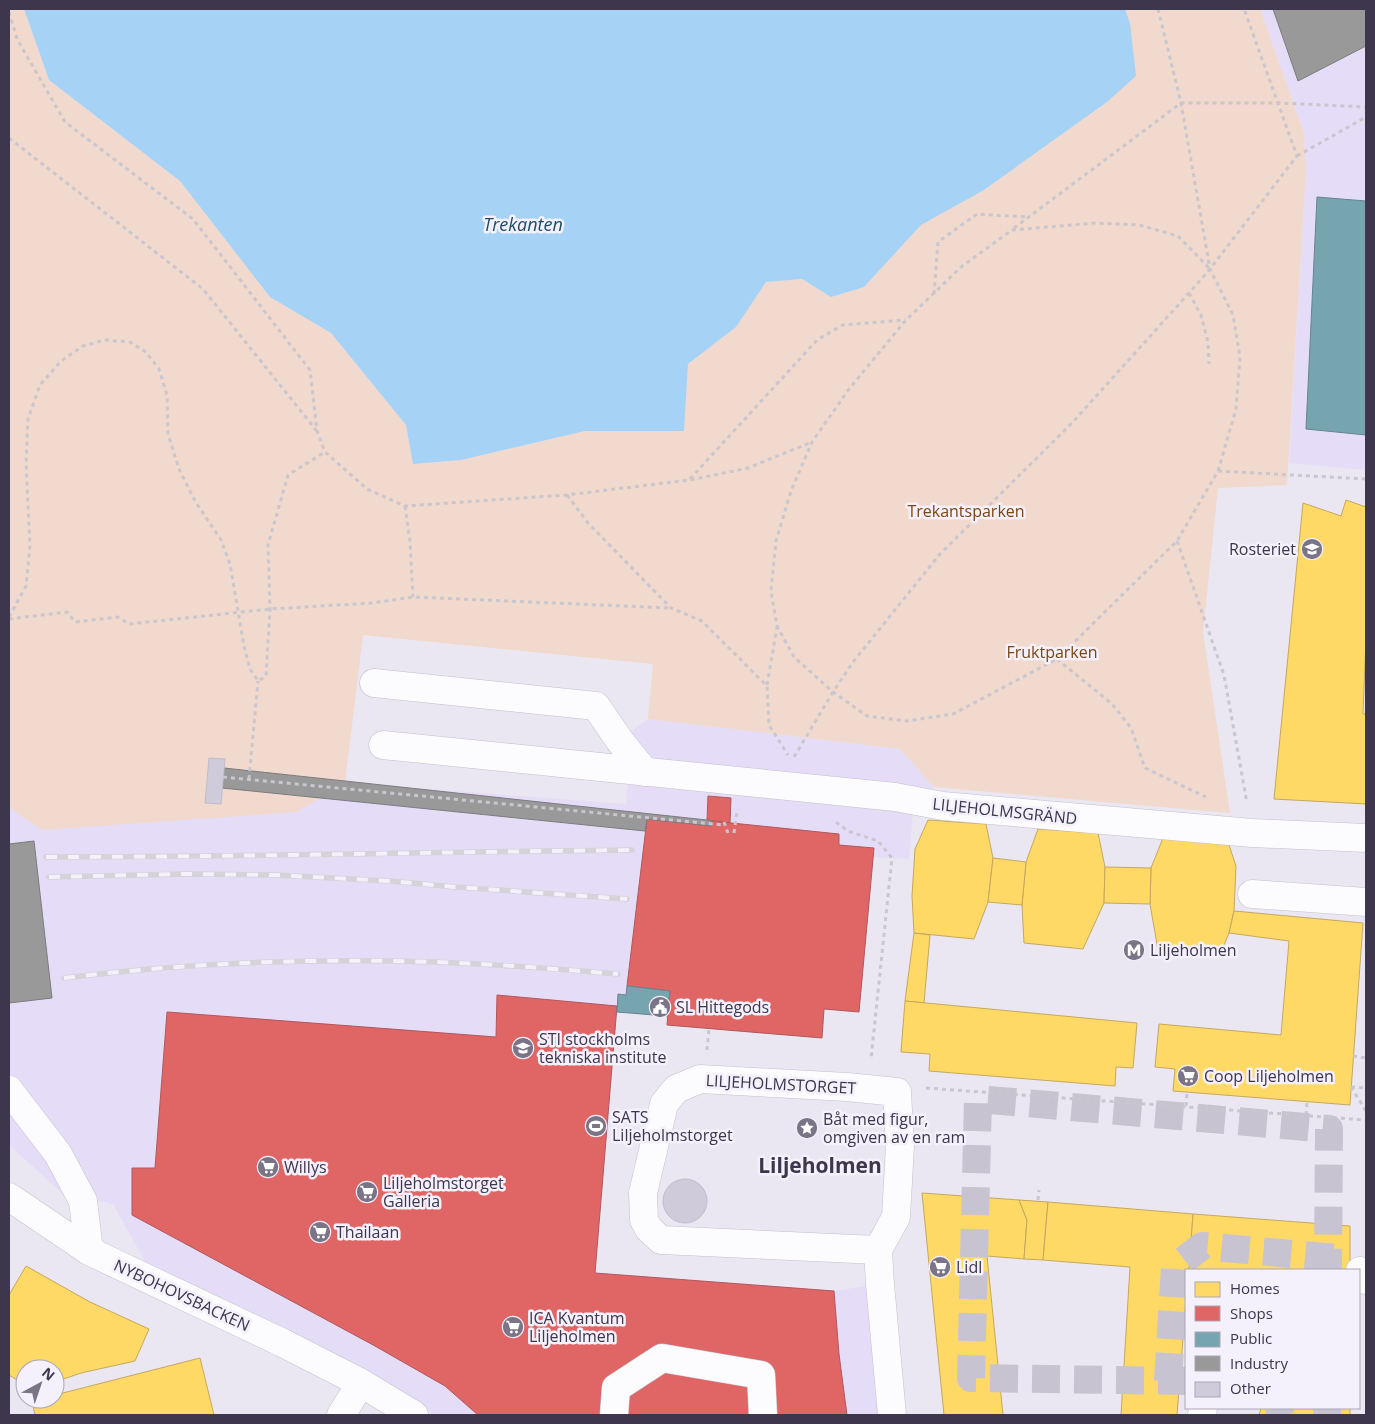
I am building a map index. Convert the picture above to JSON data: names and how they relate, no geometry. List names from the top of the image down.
{
  "streets": {
    "street": ["LILJEHOLMSGRÄND", "LILJEHOLMSTORGET", "NYBOHOVSBACKEN"]
  },
  "districts": ["Liljeholmen"],
  "water": ["Trekanten"],
  "parks": ["Trekantsparken", "Fruktparken"],
  "places": {
    "school or university": ["Rosteriet", "STI stockholms tekniska institute"],
    "metro station": ["Liljeholmen"],
    "public building": ["SL Hittegods"],
    "supermarket": [
      "Coop Liljeholmen",
      "Willys",
      "Liljeholmstorget Galleria",
      "Thailaan",
      "Lidl",
      "ICA Kvantum Liljeholmen"
    ],
    "sports": ["SATS Liljeholmstorget"],
    "place": ["Båt med figur, omgiven av en ram"]
  },
  "legend": [
    "Homes",
    "Shops",
    "Public",
    "Industry",
    "Other"
  ],
  "north": "top right"
}
